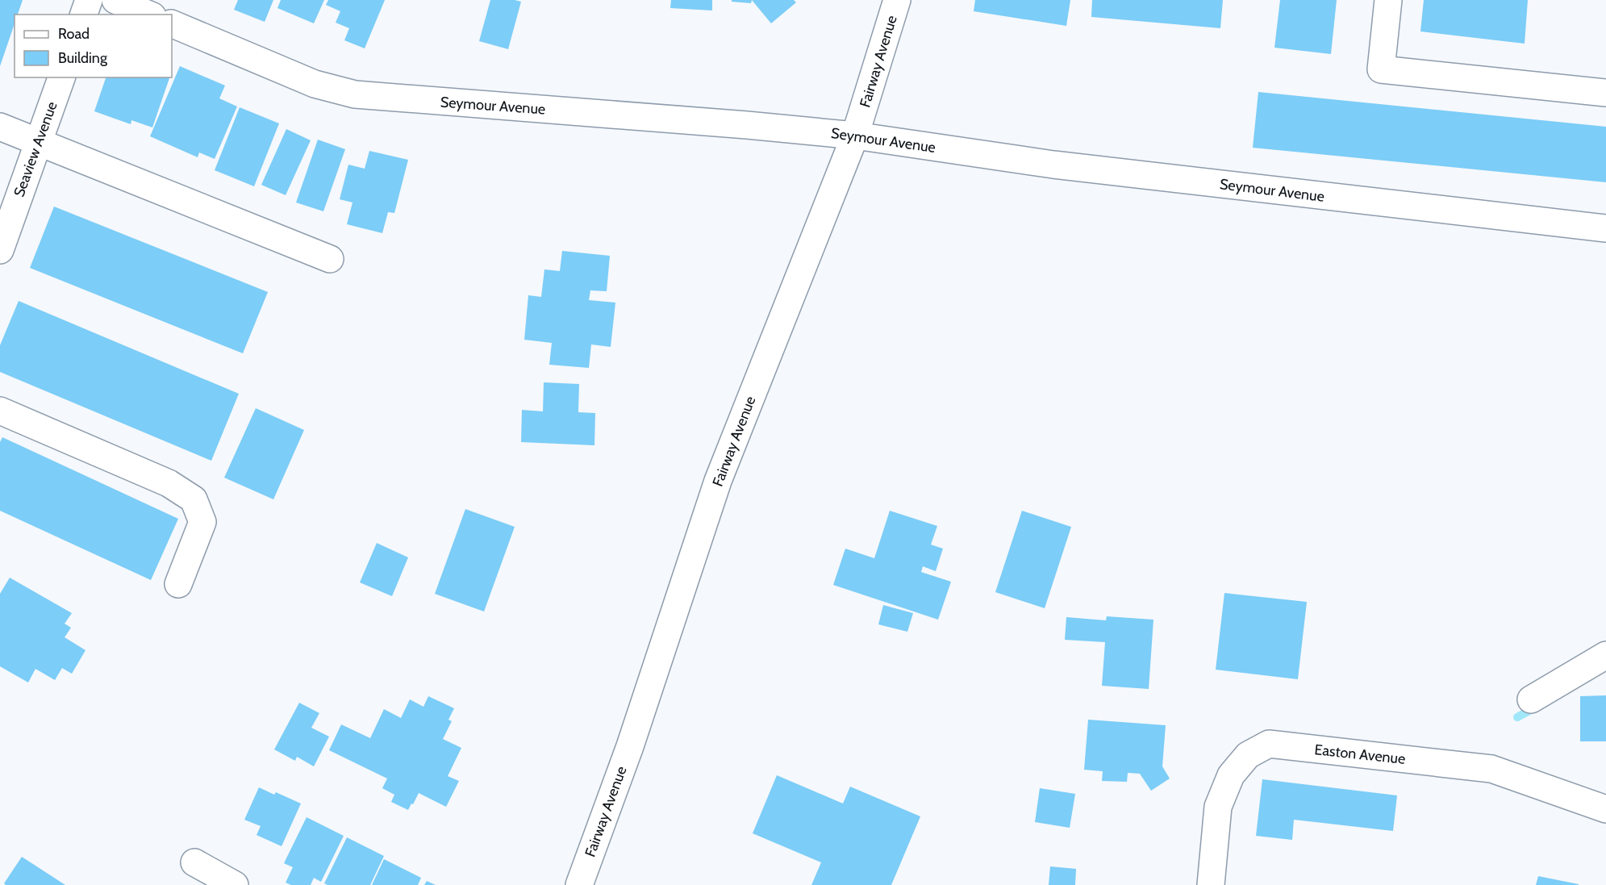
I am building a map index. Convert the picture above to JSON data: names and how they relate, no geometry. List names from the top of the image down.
{
  "streets": {
    "street": [
      "Fairway Avenue",
      "Seymour Avenue",
      "Seaview Avenue",
      "Easton Avenue"
    ]
  },
  "crossings": [
    ["Fairway Avenue", "Seymour Avenue"]
  ],
  "legend": ["Road", "Building"]
}
